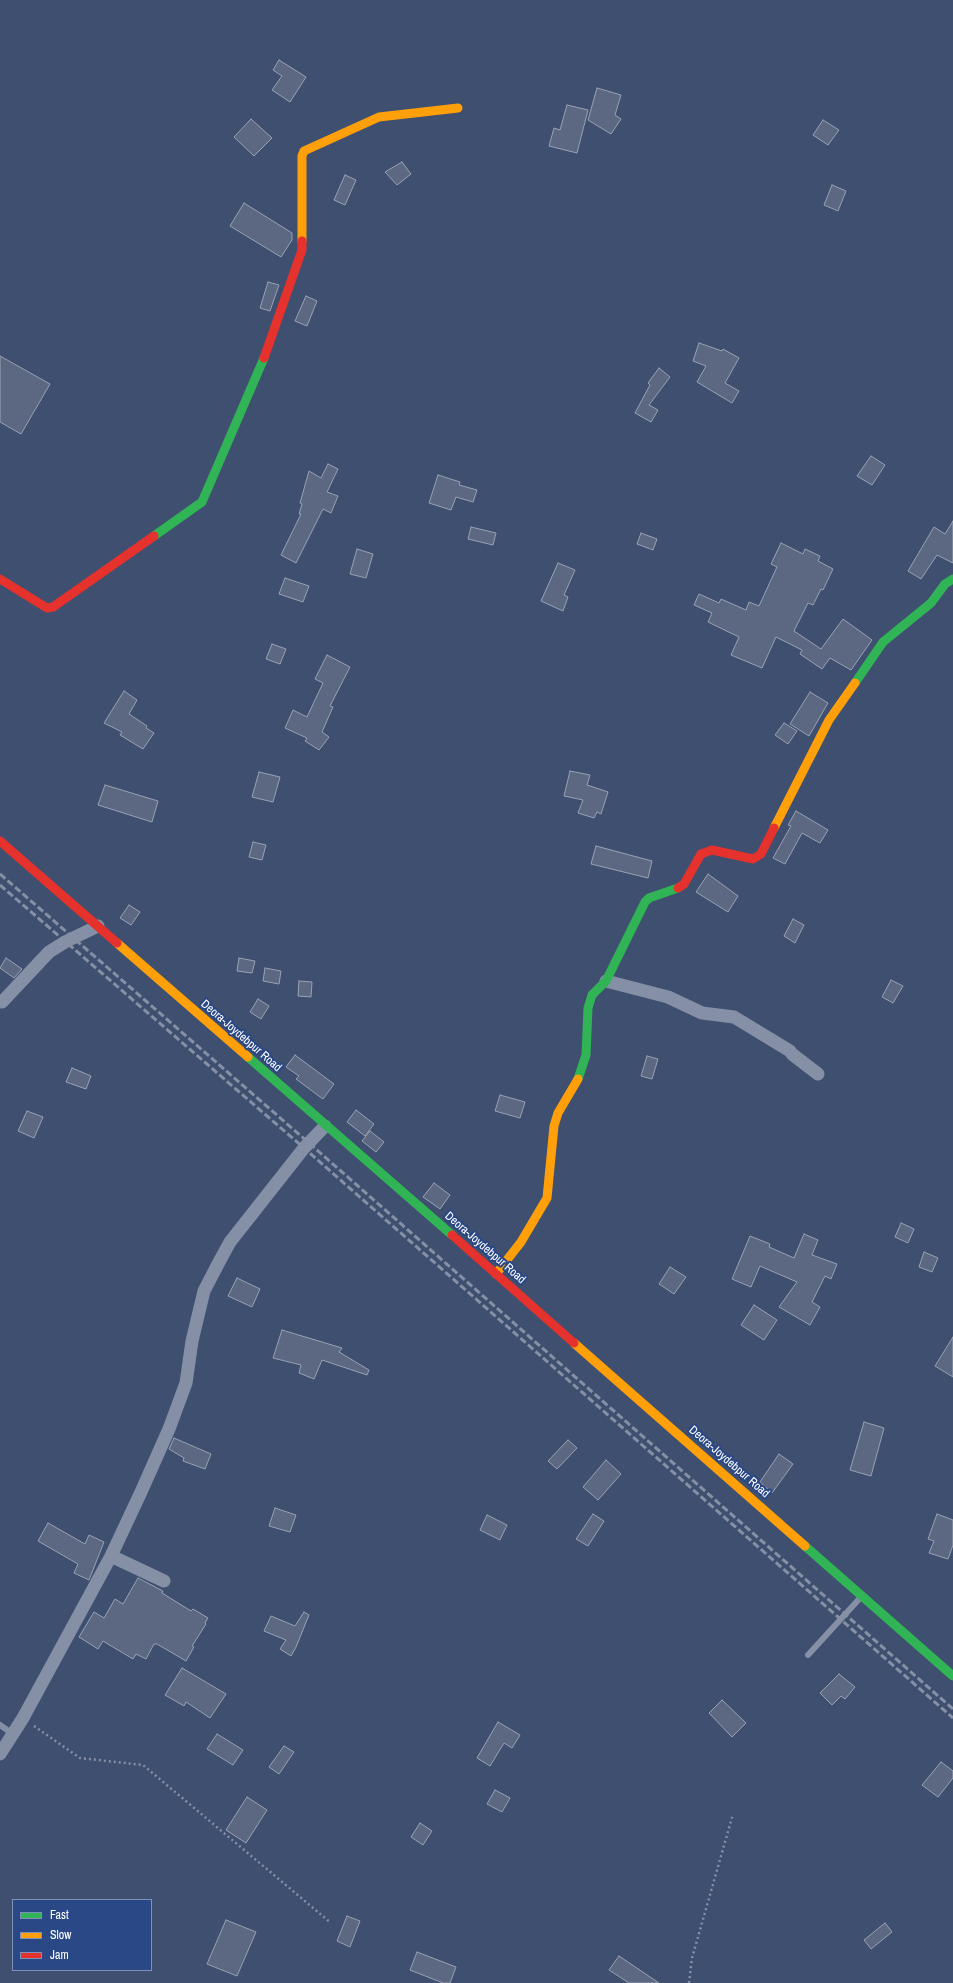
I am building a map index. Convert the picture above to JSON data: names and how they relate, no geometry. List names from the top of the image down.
{
  "streets": {
    "street": ["Deora-Joydebpur Road"]
  },
  "legend": ["Fast", "Slow", "Jam"]
}
